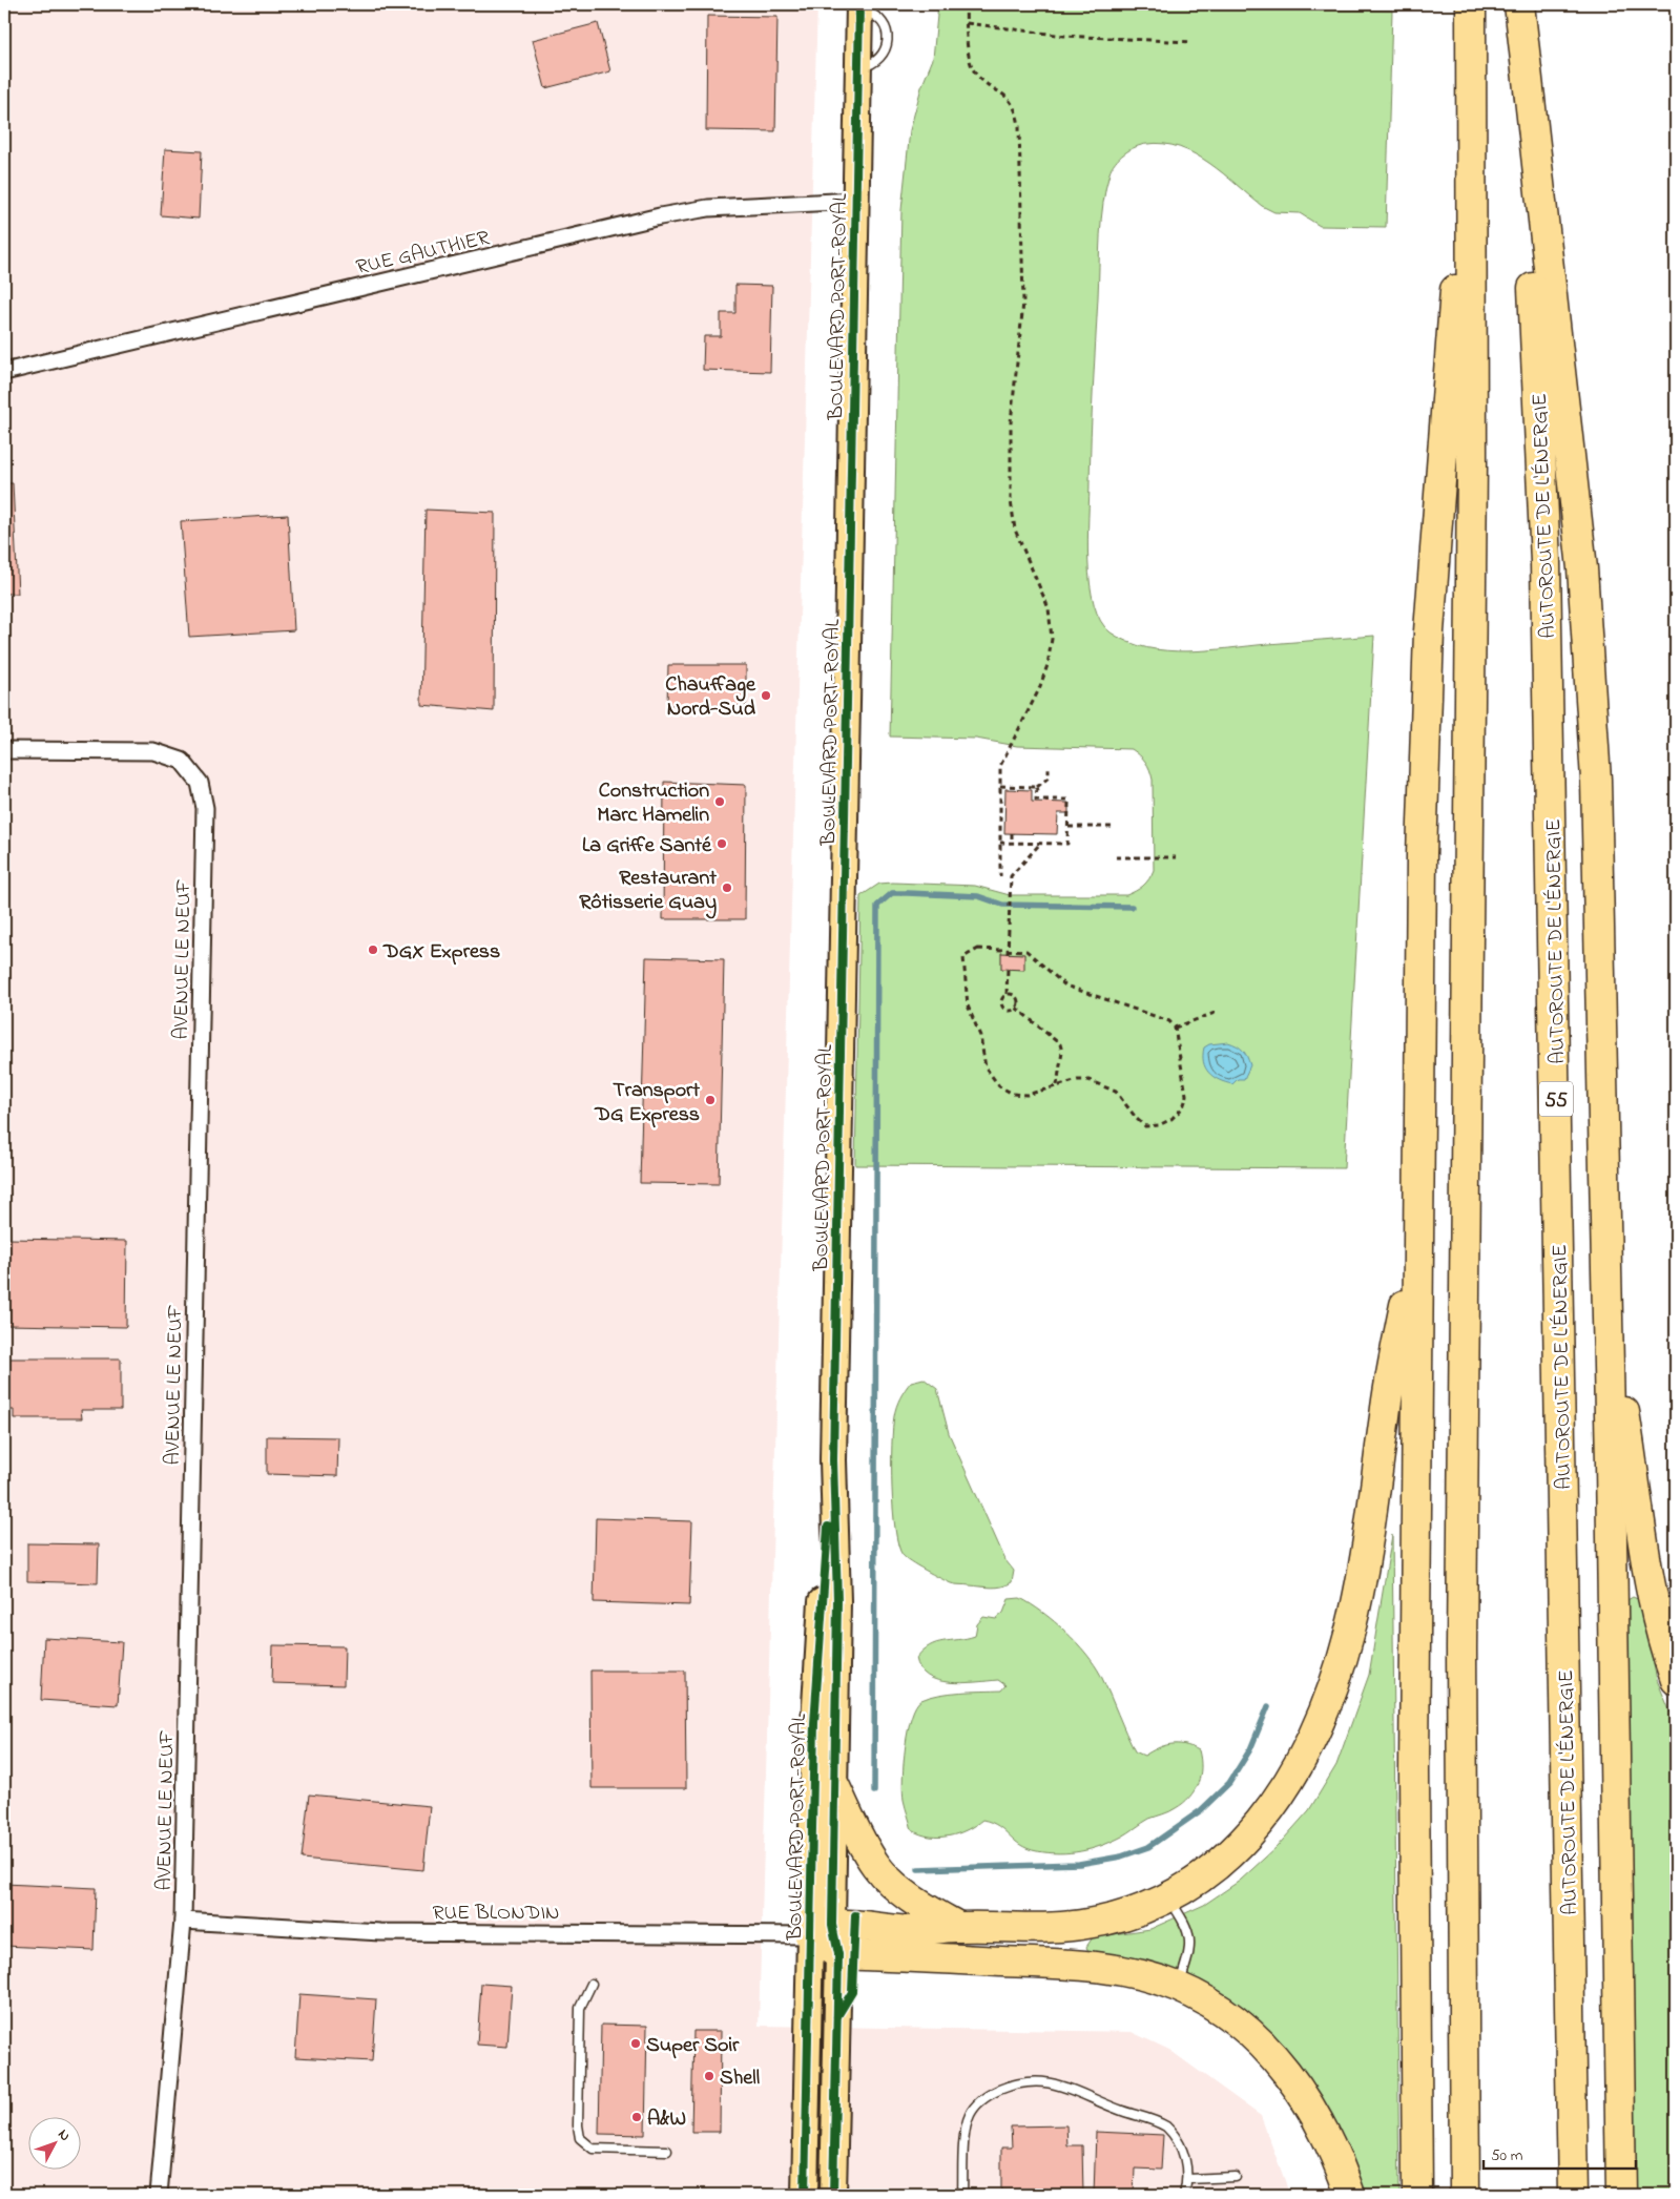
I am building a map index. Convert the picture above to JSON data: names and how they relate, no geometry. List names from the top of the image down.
{
  "streets": {
    "highway": ["AUTOROUTE DE L'ÉNERGIE", "55"],
    "main road": ["BOULEVARD PORT-ROYAL"],
    "street": ["RUE GAUTHIER", "AVENUE LE NEUF", "RUE BLONDIN"]
  },
  "crossings": [
    ["RUE GAUTHIER", "BOULEVARD PORT-ROYAL"],
    ["BOULEVARD PORT-ROYAL", "RUE BLONDIN"],
    ["AVENUE LE NEUF", "RUE BLONDIN"]
  ],
  "places": [
    "Chauffage Nord-Sud",
    "Construction Marc Hamelin",
    "La Griffe Santé",
    "Restaurant Rôtisserie Guay",
    "DGX Express",
    "Transport DG Express",
    "Super Soir",
    "Shell",
    "A&W"
  ],
  "scale_bar": "50 m",
  "north": "top right"
}
